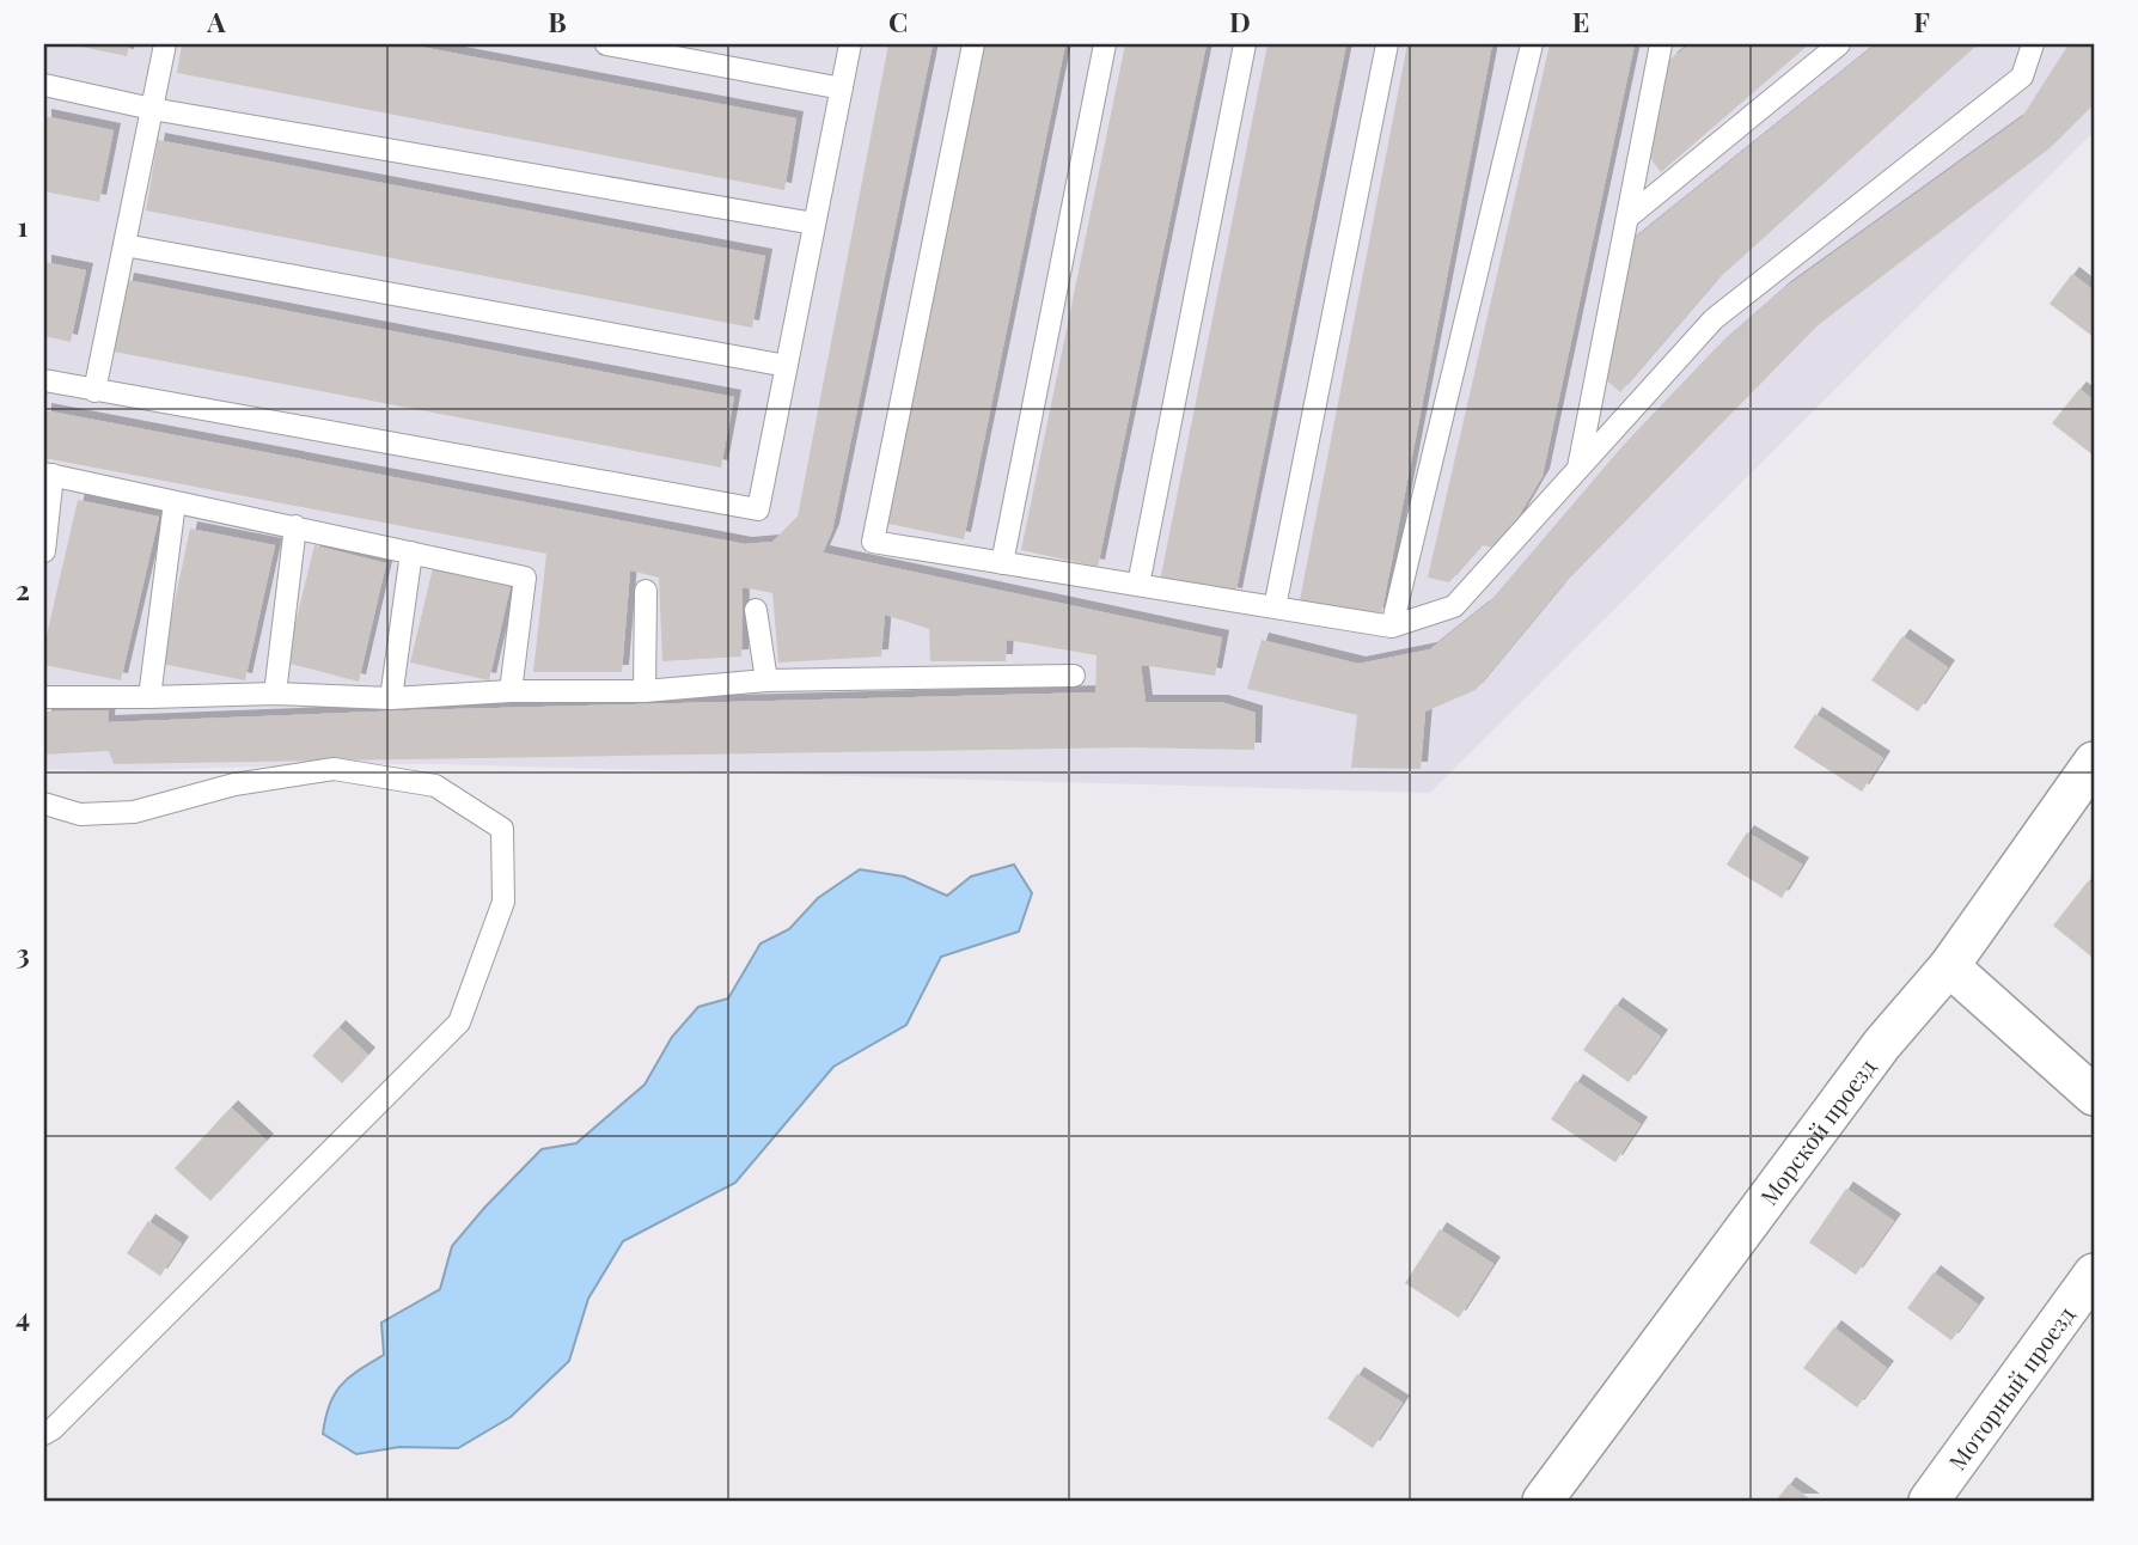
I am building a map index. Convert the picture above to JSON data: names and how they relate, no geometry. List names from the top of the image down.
{
  "streets": {
    "street": ["Морской проезд", "Моторный проезд"]
  },
  "grid": {
    "columns": [
      "A",
      "B",
      "C",
      "D",
      "E",
      "F"
    ],
    "rows": [
      "1",
      "2",
      "3",
      "4"
    ]
  }
}
